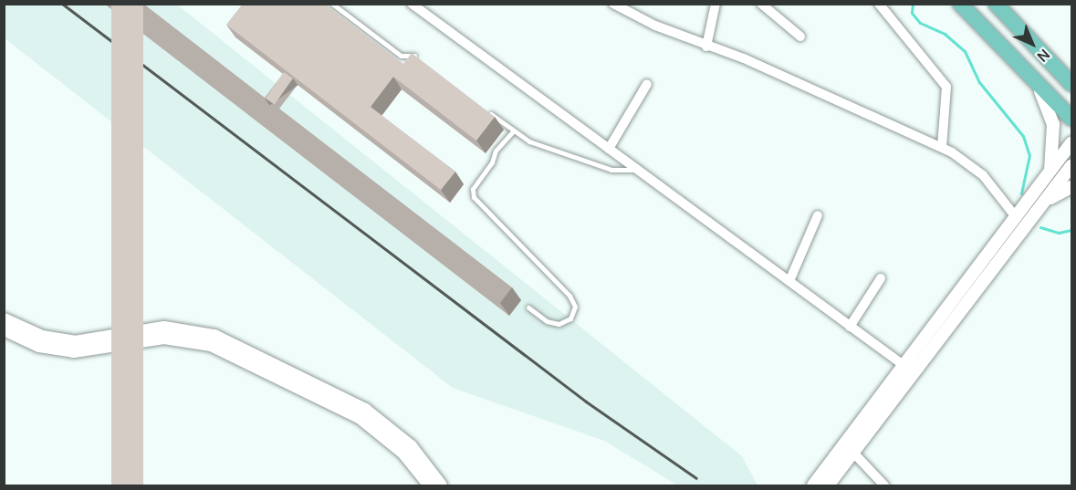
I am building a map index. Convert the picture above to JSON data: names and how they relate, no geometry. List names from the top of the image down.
{
  "north": "bottom right"
}
